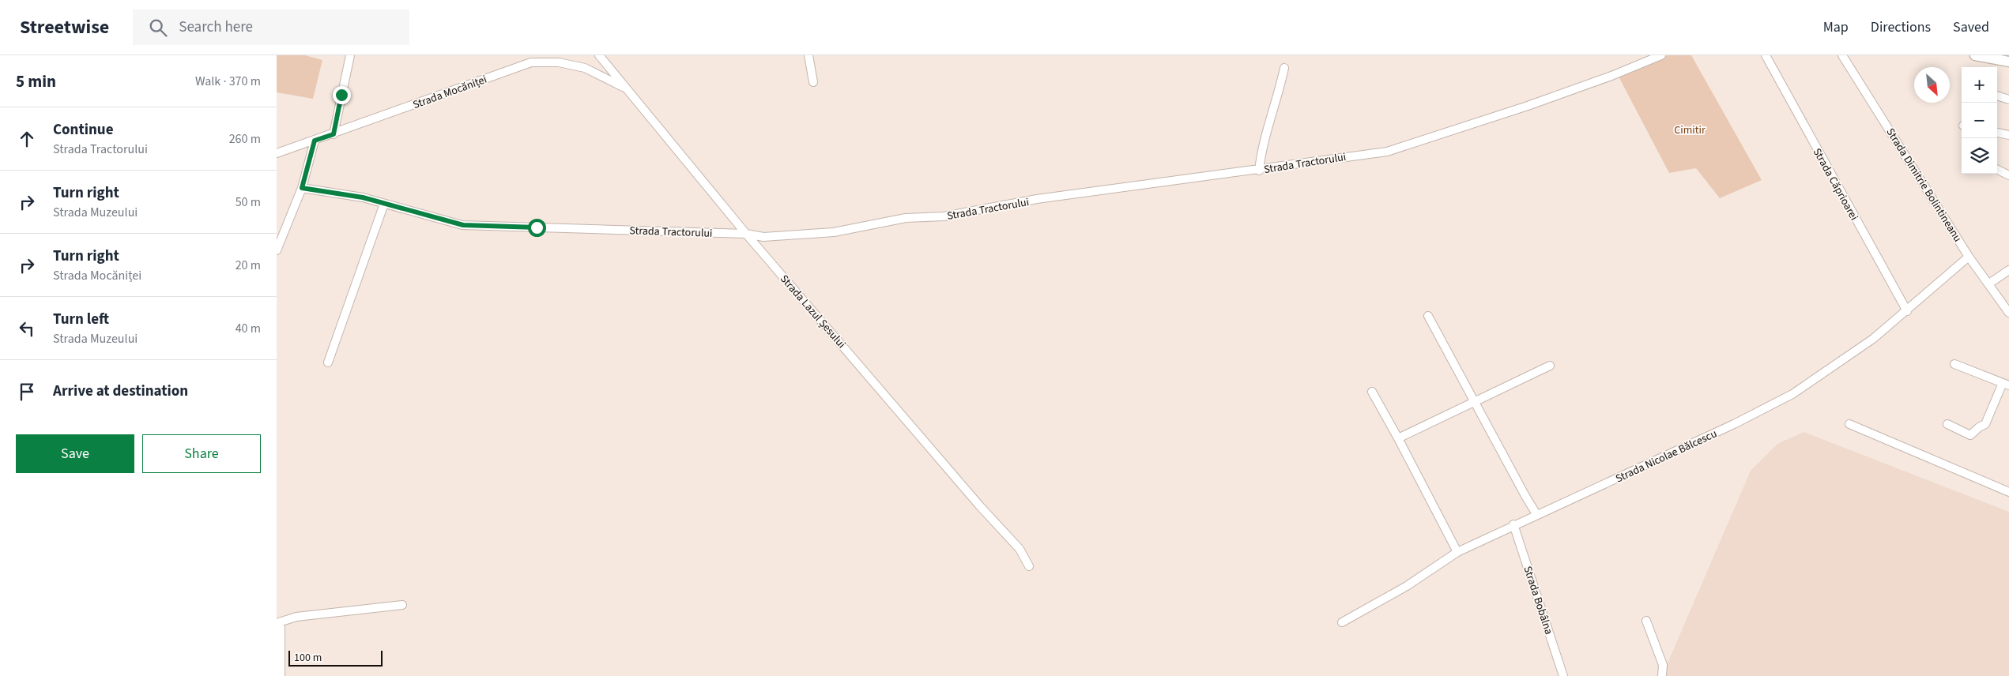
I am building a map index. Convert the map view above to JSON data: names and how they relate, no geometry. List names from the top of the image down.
{
  "streets": {
    "street": [
      "Strada Mocăniței",
      "Strada Tractorului",
      "Strada Căprioarei",
      "Strada Dimitrie Bolintineanu",
      "Strada Lazul Șesului",
      "Strada Nicolae Bălcescu",
      "Strada Bobâlna"
    ]
  },
  "crossings": [
    ["Strada Mocăniței", "Strada Lazul Șesului"],
    ["Strada Tractorului", "Strada Lazul Șesului"],
    ["Strada Căprioarei", "Strada Nicolae Bălcescu"],
    ["Strada Dimitrie Bolintineanu", "Strada Nicolae Bălcescu"],
    ["Strada Nicolae Bălcescu", "Strada Bobâlna"]
  ],
  "parks": ["Cimitir"],
  "scale_bar": "100 m",
  "north": "bottom right",
  "page": {
    "header": "Streetwise",
    "search": "Search here",
    "nav": ["Map", "Directions", "Saved"],
    "heading": ["5 min", "Walk · 370 m"],
    "map_buttons": ["+", "−"],
    "list": [
      ["Continue", "Strada Tractorului", "260 m"],
      ["Turn right", "Strada Muzeului", "50 m"],
      ["Turn right", "Strada Mocăniței", "20 m"],
      ["Turn left", "Strada Muzeului", "40 m"],
      "Arrive at destination"
    ],
    "buttons": ["Save", "Share"],
    "scale": "100 m"
  }
}
